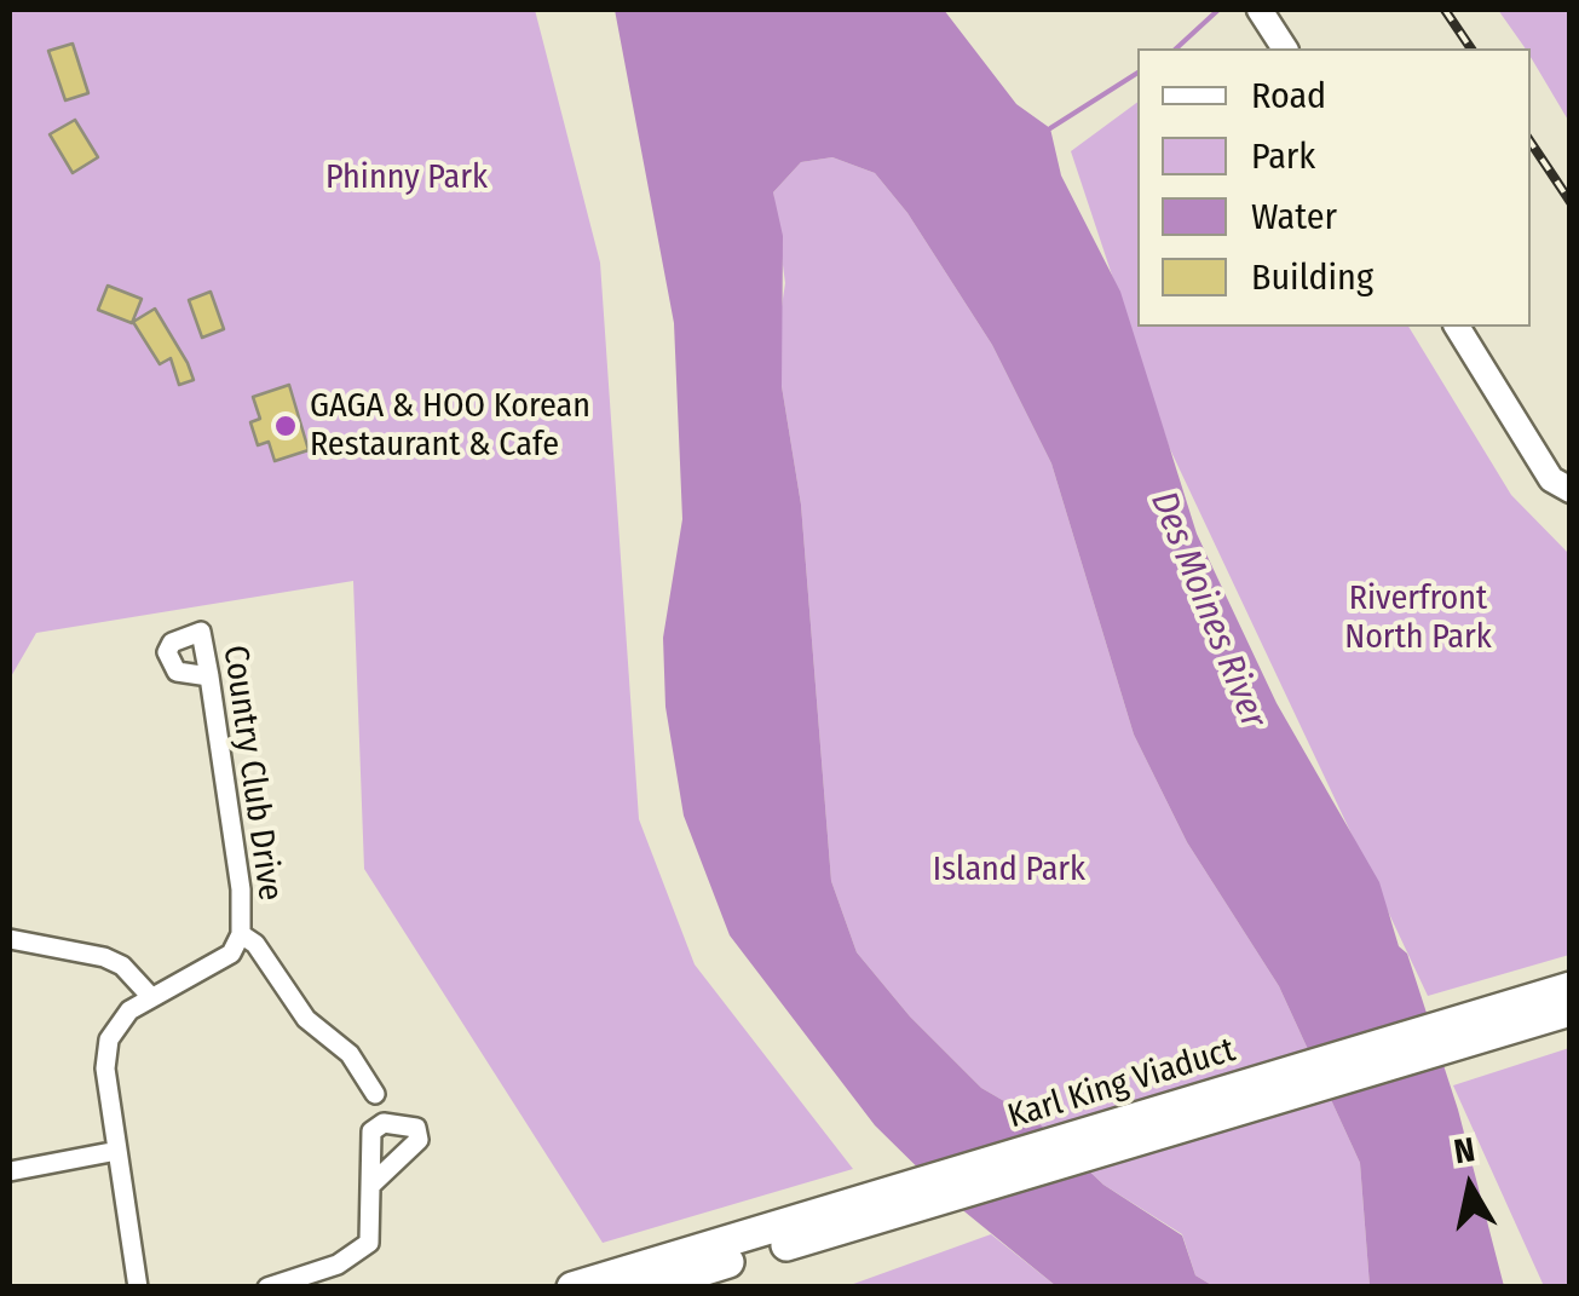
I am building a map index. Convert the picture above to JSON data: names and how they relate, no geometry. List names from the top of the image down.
{
  "streets": {
    "main road": ["Karl King Viaduct"],
    "street": ["Country Club Drive"]
  },
  "water": ["Des Moines River"],
  "parks": ["Phinny Park", "Riverfront North Park", "Island Park"],
  "places": ["GAGA & HOO Korean Restaurant & Cafe"],
  "legend": [
    "Road",
    "Park",
    "Water",
    "Building"
  ],
  "north": "top"
}
